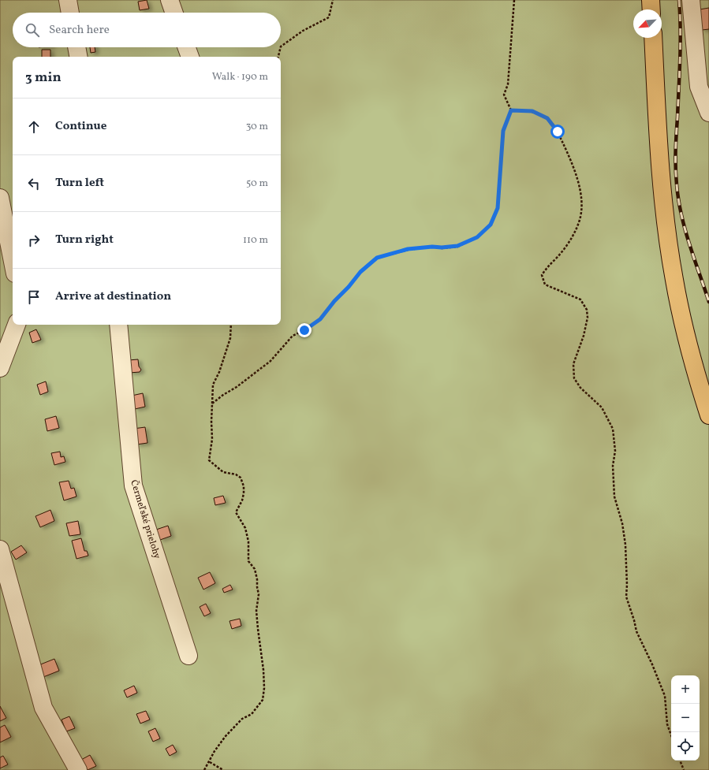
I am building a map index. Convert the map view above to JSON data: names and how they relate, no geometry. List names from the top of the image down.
{
  "streets": {
    "street": ["Čermeľské prielohy"]
  },
  "north": "bottom left",
  "page": {
    "search": "Search here",
    "heading": ["3 min", "Walk · 190 m"],
    "list": [
      ["Continue", "30 m"],
      ["Turn left", "50 m"],
      ["Turn right", "110 m"],
      "Arrive at destination"
    ],
    "map_buttons": ["+", "−"]
  }
}
